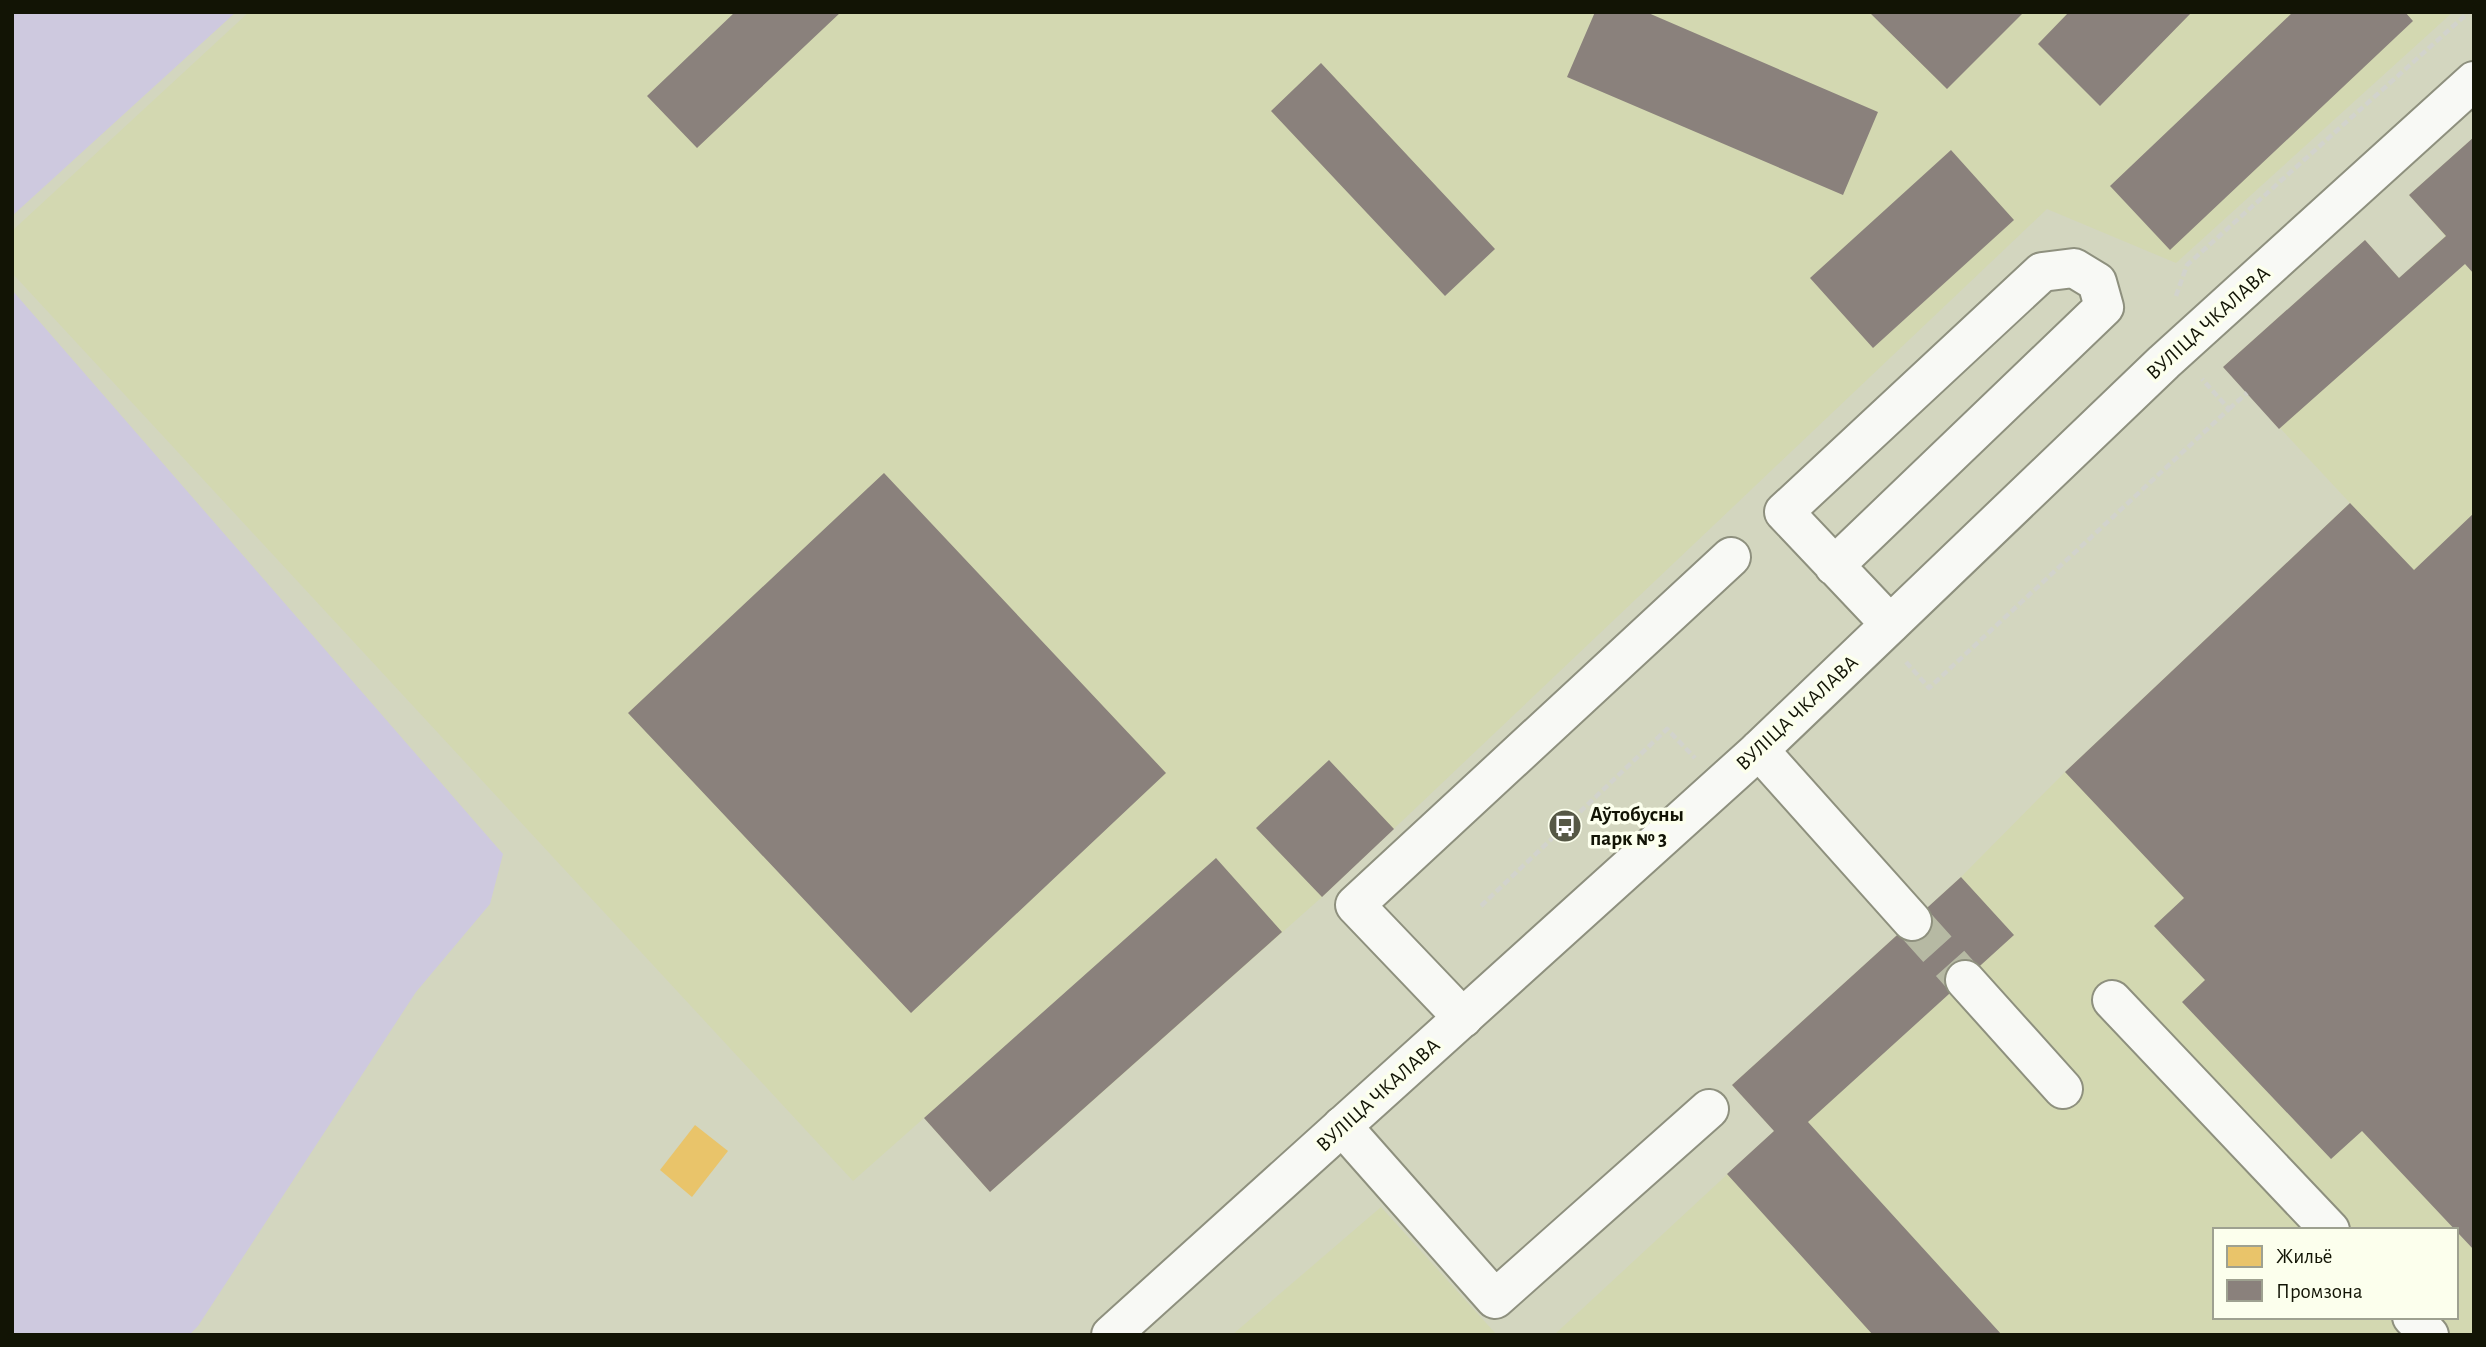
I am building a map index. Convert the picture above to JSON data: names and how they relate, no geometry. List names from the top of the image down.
{
  "streets": {
    "main road": ["ВУЛІЦА ЧКАЛАВА"]
  },
  "places": {
    "bus stop": ["Аўтобусны парк № 3"]
  },
  "legend": ["Жильё", "Промзона"]
}
